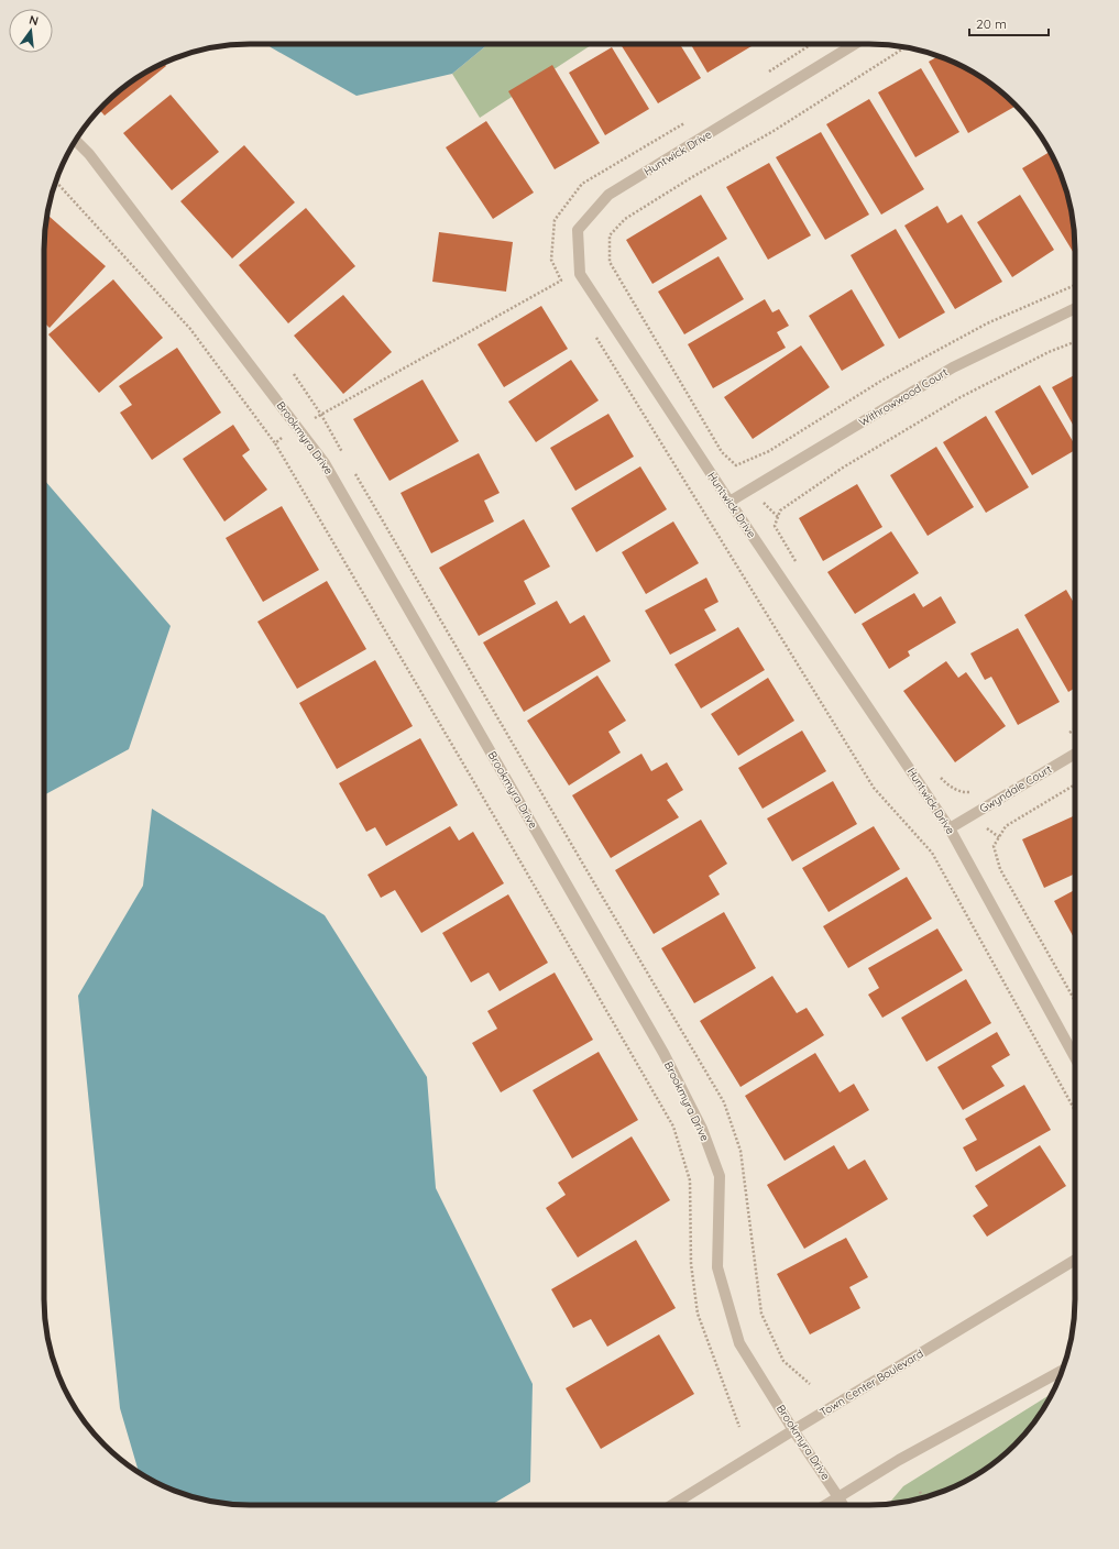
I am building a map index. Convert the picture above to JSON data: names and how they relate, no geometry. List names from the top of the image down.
{
  "streets": {
    "street": [
      "Huntwick Drive",
      "Withrowwood Court",
      "Brookmyra Drive",
      "Gwyndale Court",
      "Town Center Boulevard"
    ]
  },
  "crossings": [
    ["Huntwick Drive", "Withrowwood Court"],
    ["Huntwick Drive", "Gwyndale Court"],
    ["Brookmyra Drive", "Town Center Boulevard"]
  ],
  "scale_bar": "20 m",
  "north": "top"
}
